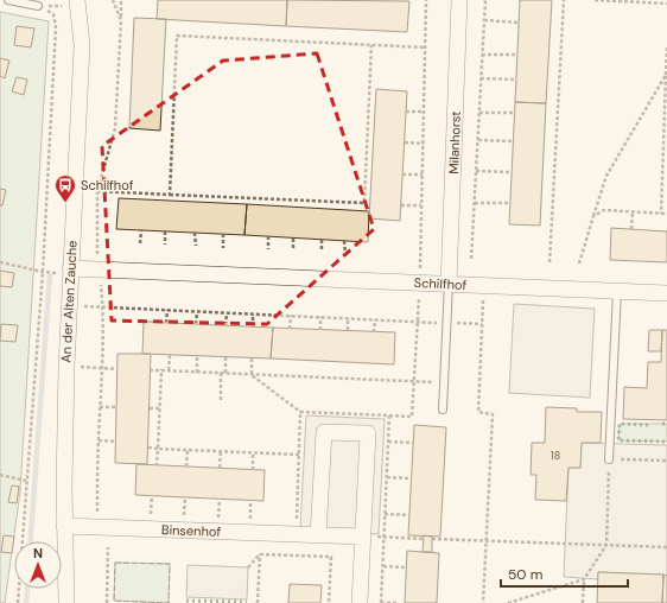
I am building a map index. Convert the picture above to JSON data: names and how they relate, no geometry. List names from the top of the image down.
{
  "streets": {
    "street": [
      "Milanhorst",
      "Schilfhof",
      "An der Alten Zauche",
      "Binsenhof"
    ]
  },
  "crossings": [
    ["Milanhorst", "Schilfhof"],
    ["Schilfhof", "An der Alten Zauche"],
    ["An der Alten Zauche", "Binsenhof"]
  ],
  "places": {
    "bus stop": ["Schilfhof"]
  },
  "house_numbers": ["18"],
  "scale_bar": "50 m",
  "north": "top"
}
